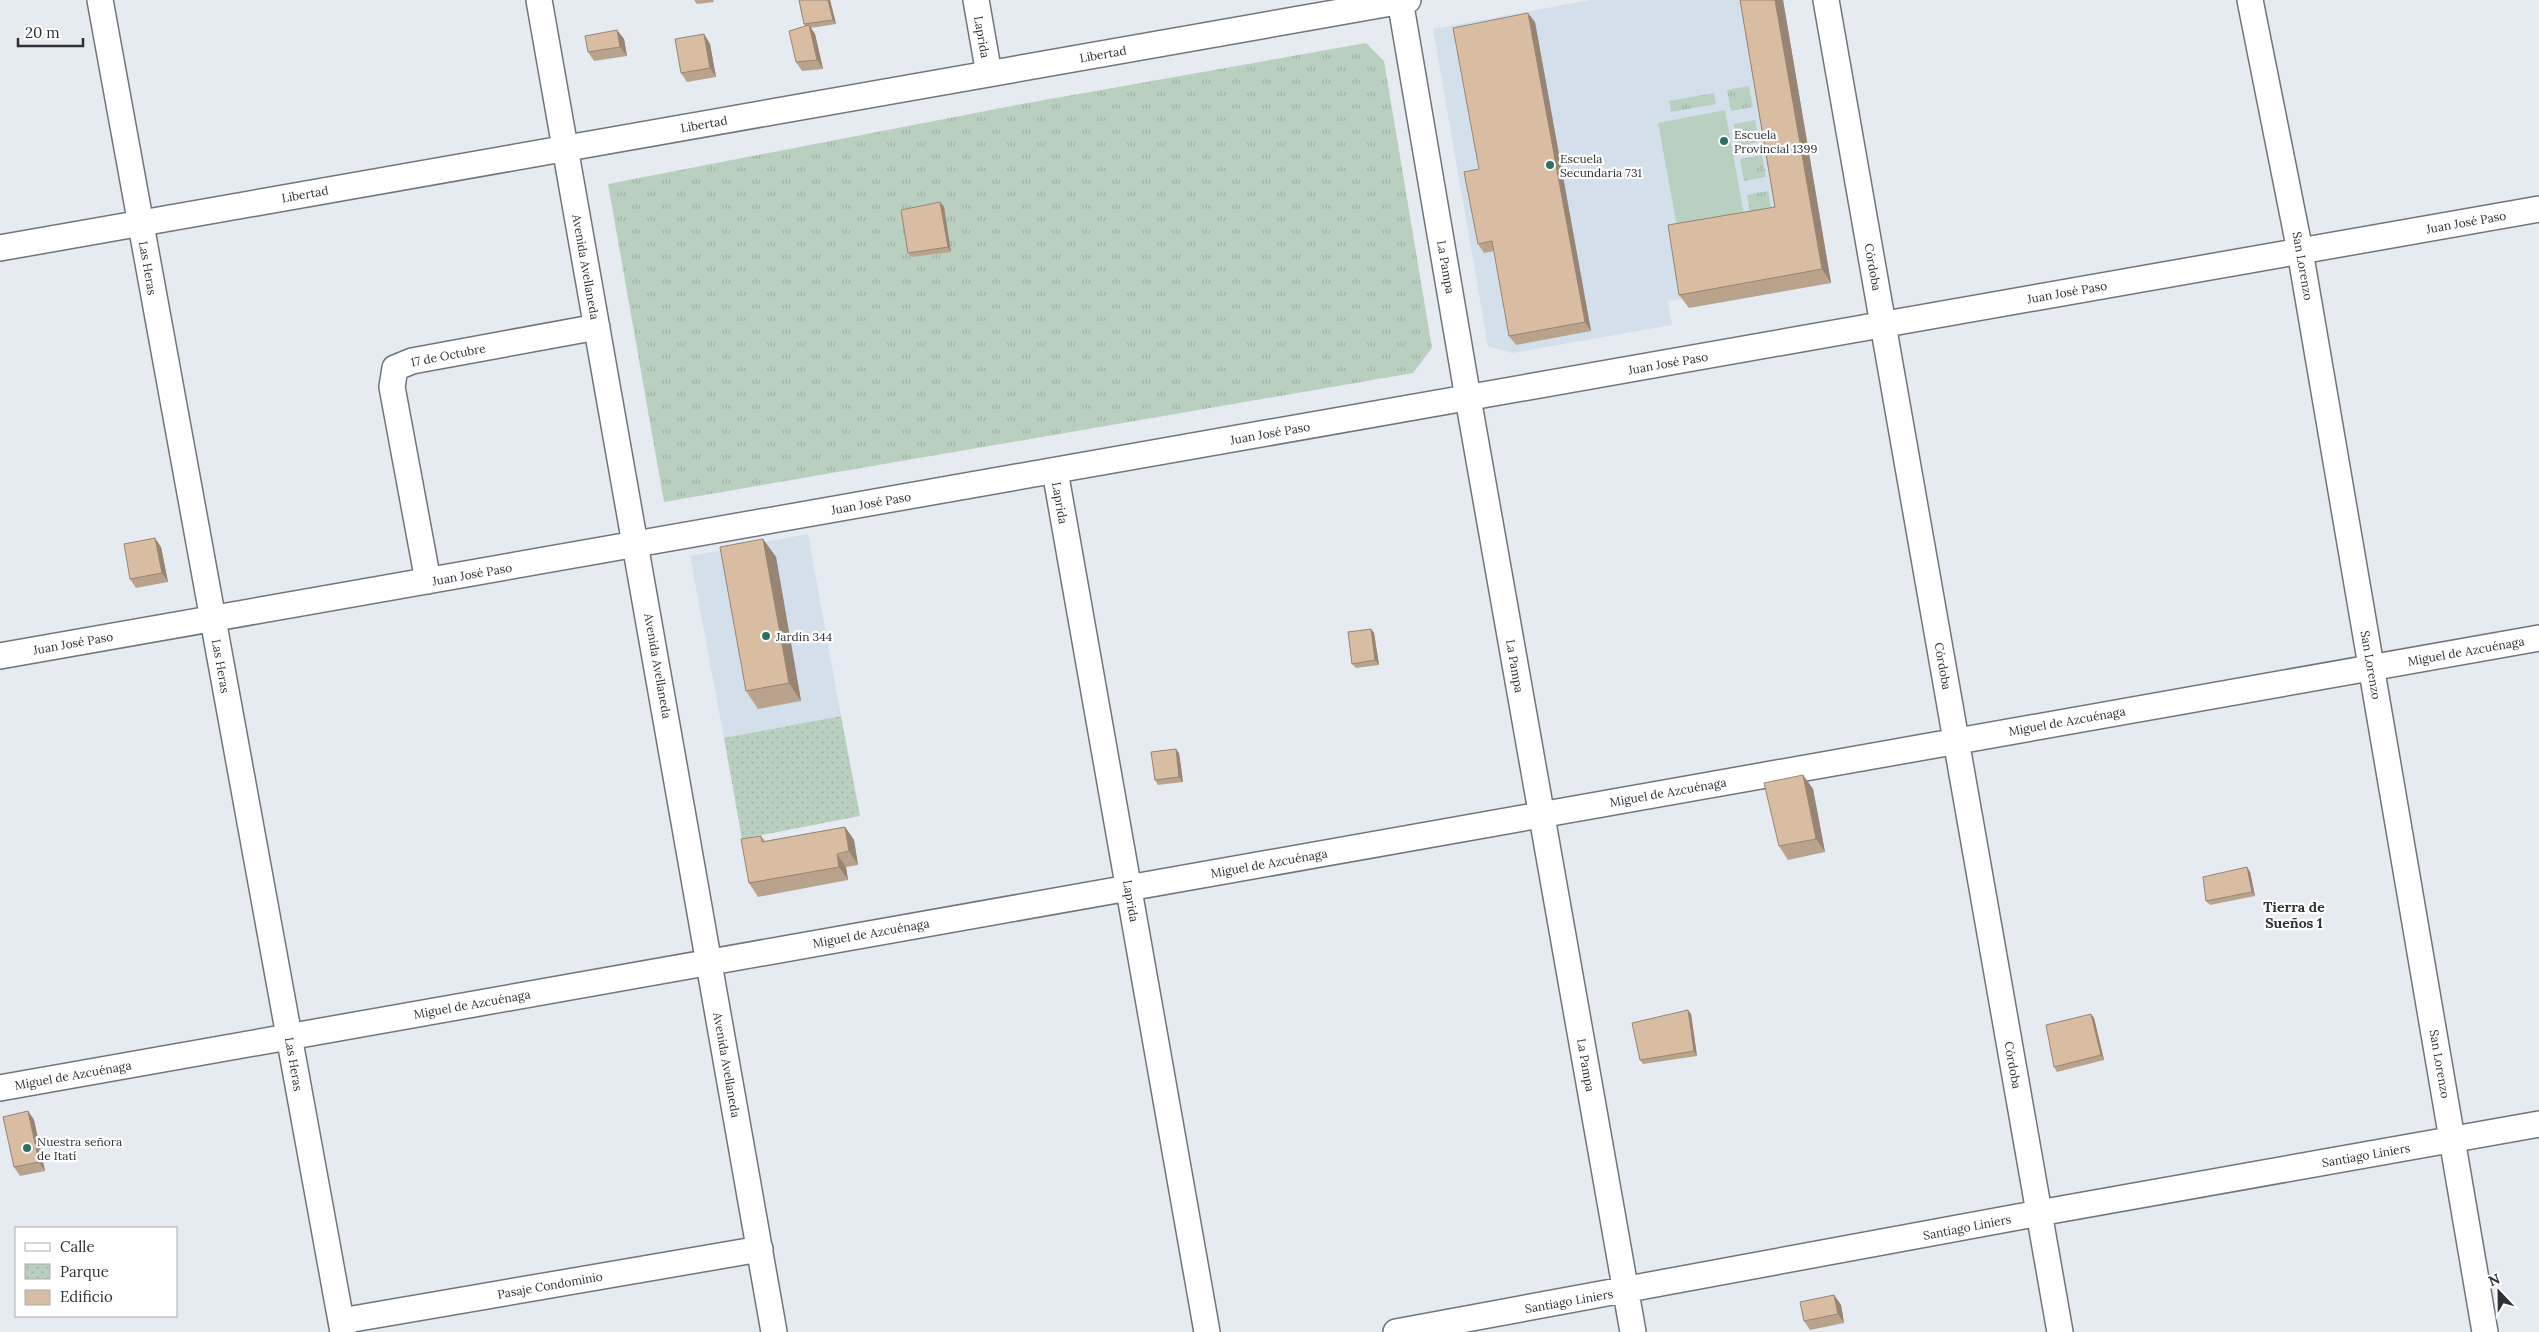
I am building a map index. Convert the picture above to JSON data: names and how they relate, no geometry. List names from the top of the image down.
{
  "streets": {
    "street": [
      "Laprida",
      "Libertad",
      "Juan José Paso",
      "San Lorenzo",
      "Avenida Avellaneda",
      "La Pampa",
      "Córdoba",
      "Las Heras",
      "17 de Octubre",
      "Miguel de Azcuénaga",
      "Santiago Liniers",
      "Pasaje Condominio"
    ]
  },
  "crossings": [
    ["Laprida", "Libertad"],
    ["Laprida", "Juan José Paso"],
    ["Laprida", "Miguel de Azcuénaga"],
    ["Libertad", "Avenida Avellaneda"],
    ["Libertad", "La Pampa"],
    ["Libertad", "Las Heras"],
    ["Juan José Paso", "San Lorenzo"],
    ["Juan José Paso", "Avenida Avellaneda"],
    ["Juan José Paso", "La Pampa"],
    ["Juan José Paso", "Córdoba"],
    ["Juan José Paso", "Las Heras"],
    ["Juan José Paso", "17 de Octubre"],
    ["San Lorenzo", "Miguel de Azcuénaga"],
    ["San Lorenzo", "Santiago Liniers"],
    ["Avenida Avellaneda", "17 de Octubre"],
    ["Avenida Avellaneda", "Miguel de Azcuénaga"],
    ["Avenida Avellaneda", "Pasaje Condominio"],
    ["La Pampa", "Miguel de Azcuénaga"],
    ["La Pampa", "Santiago Liniers"],
    ["Córdoba", "Miguel de Azcuénaga"],
    ["Córdoba", "Santiago Liniers"],
    ["Las Heras", "Miguel de Azcuénaga"],
    ["Las Heras", "Pasaje Condominio"]
  ],
  "districts": ["Tierra de Sueños 1"],
  "places": [
    "Escuela Provincial 1399",
    "Escuela Secundaria 731",
    "Jardín 344",
    "Nuestra señora de Itatí"
  ],
  "legend": ["Calle", "Parque", "Edificio"],
  "scale_bar": "20 m",
  "north": "top"
}
